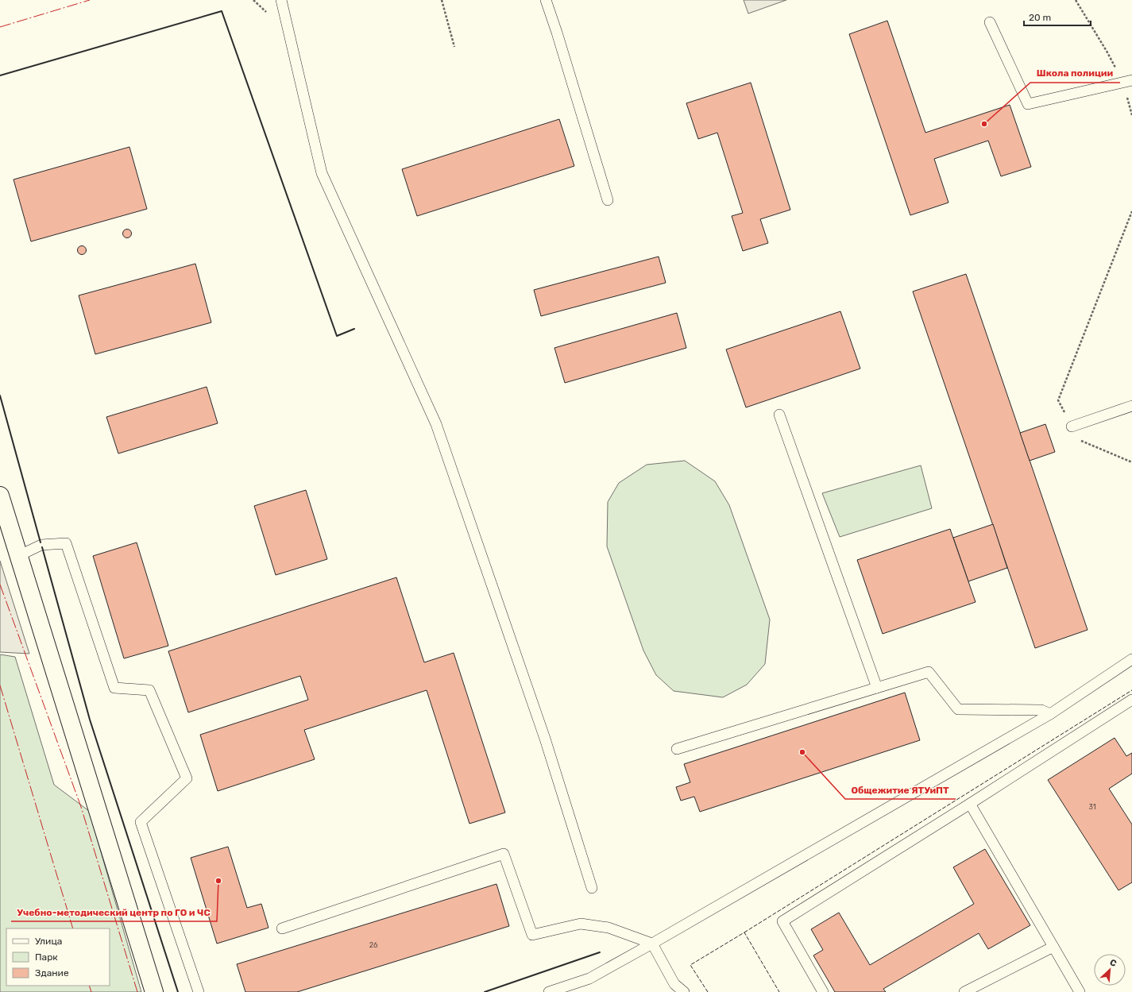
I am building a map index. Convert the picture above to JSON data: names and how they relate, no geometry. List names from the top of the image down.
{
  "places": ["Школа полиции", "Общежитие ЯТУиПТ", "Учебно-методический центр по ГО и ЧС"],
  "house_numbers": ["31", "26"],
  "legend": ["Улица", "Парк", "Здание"],
  "scale_bar": "20 m",
  "north": "top right"
}
